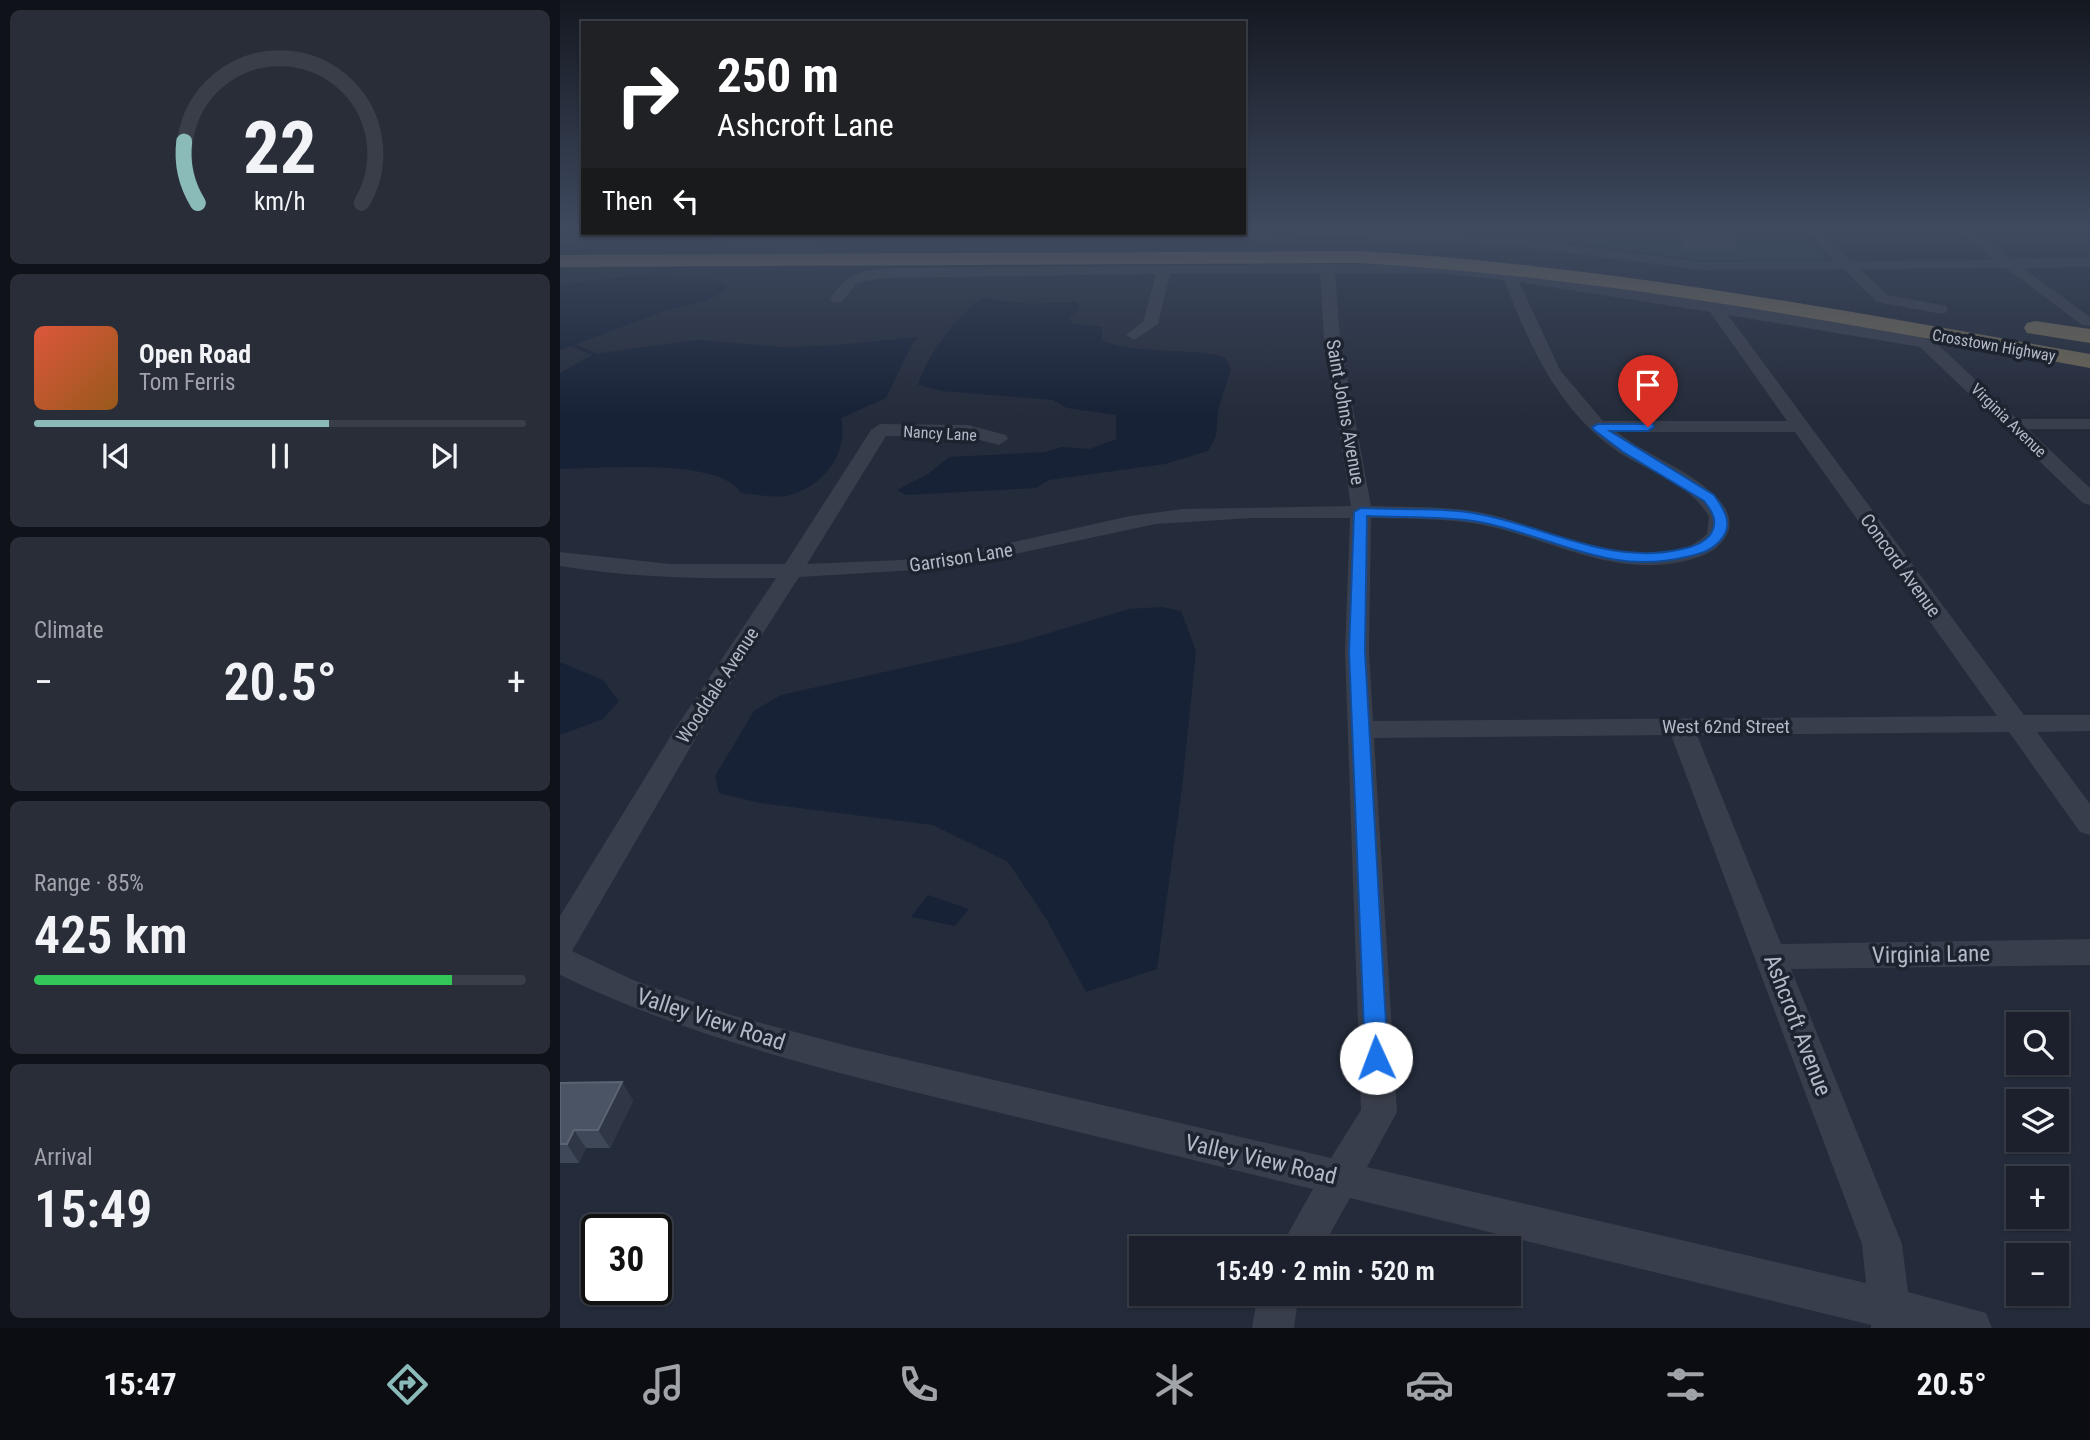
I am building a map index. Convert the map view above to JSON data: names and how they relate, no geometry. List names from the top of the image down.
{
  "streets": {
    "highway": ["Crosstown Highway"],
    "street": [
      "Saint Johns Avenue",
      "Virginia Avenue",
      "Nancy Lane",
      "Garrison Lane",
      "Concord Avenue",
      "Wooddale Avenue",
      "West 62nd Street",
      "Virginia Lane",
      "Valley View Road",
      "Ashcroft Avenue"
    ]
  },
  "crossings": [
    ["Saint Johns Avenue", "Garrison Lane"],
    ["Saint Johns Avenue", "West 62nd Street"],
    ["Saint Johns Avenue", "Valley View Road"],
    ["Virginia Avenue", "Concord Avenue"],
    ["Nancy Lane", "Wooddale Avenue"],
    ["Garrison Lane", "Wooddale Avenue"],
    ["Concord Avenue", "West 62nd Street"],
    ["West 62nd Street", "Ashcroft Avenue"],
    ["Virginia Lane", "Ashcroft Avenue"],
    ["Valley View Road", "Ashcroft Avenue"]
  ],
  "page": {
    "turn": ["250 m", "Ashcroft Lane"],
    "then": "Then",
    "song": ["Open Road", "Tom Ferris"],
    "tile": [
      "Climate",
      ["Range · 85%", "425 km"],
      ["Arrival", "15:49"]
    ],
    "heat": ["−", "20.5°", "+"],
    "map_buttons": ["+", "−"],
    "limit": "30",
    "trip": "15:49 · 2 min · 520 m",
    "tabs": ["15:47", "20.5°"],
    "gauge": ["22", "km/h"]
  }
}
